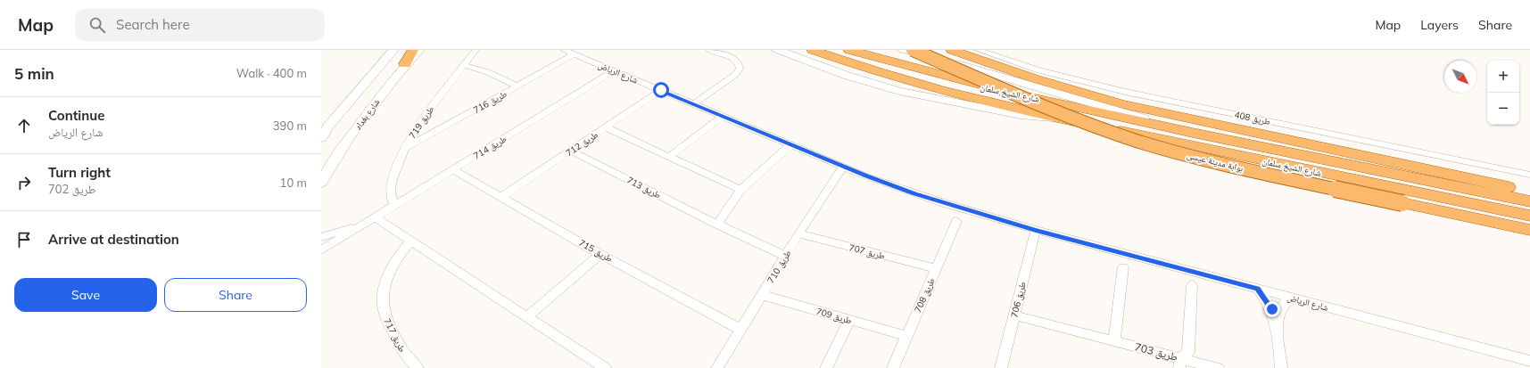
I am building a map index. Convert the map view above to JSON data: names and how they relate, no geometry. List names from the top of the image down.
{
  "streets": {
    "main road": ["شارع الشيخ سلمان", "شارع بغداد", "بوابة مدينة عيسى"],
    "street": [
      "شارع الرياض",
      "طريق 716",
      "طريق 408",
      "طريق 719",
      "طريق 712",
      "طريق 714",
      "طريق 713",
      "طريق 715",
      "طريق 707",
      "طريق 710",
      "طريق 708",
      "طريق 706",
      "طريق 709",
      "طريق 717",
      "طريق 703"
    ]
  },
  "crossings": [
    ["شارع الرياض", "طريق 716"],
    ["شارع الرياض", "طريق 712"],
    ["شارع الرياض", "طريق 714"],
    ["شارع الرياض", "طريق 710"],
    ["شارع الرياض", "طريق 706"],
    ["طريق 716", "طريق 719"],
    ["طريق 719", "طريق 714"],
    ["طريق 712", "طريق 713"],
    ["طريق 712", "طريق 715"],
    ["طريق 714", "طريق 715"],
    ["طريق 713", "طريق 710"],
    ["طريق 715", "طريق 710"],
    ["طريق 707", "طريق 710"],
    ["طريق 707", "طريق 708"],
    ["طريق 710", "طريق 709"],
    ["طريق 708", "طريق 709"],
    ["طريق 706", "طريق 703"]
  ],
  "north": "bottom right",
  "page": {
    "header": "Map",
    "search": "Search here",
    "nav": ["Map", "Layers", "Share"],
    "heading": ["5 min", "Walk · 400 m"],
    "map_buttons": ["+", "−"],
    "list": [
      ["Continue", "شارع الرياض", "390 m"],
      ["Turn right", "طريق 702", "10 m"],
      "Arrive at destination"
    ],
    "buttons": ["Save", "Share"]
  }
}
